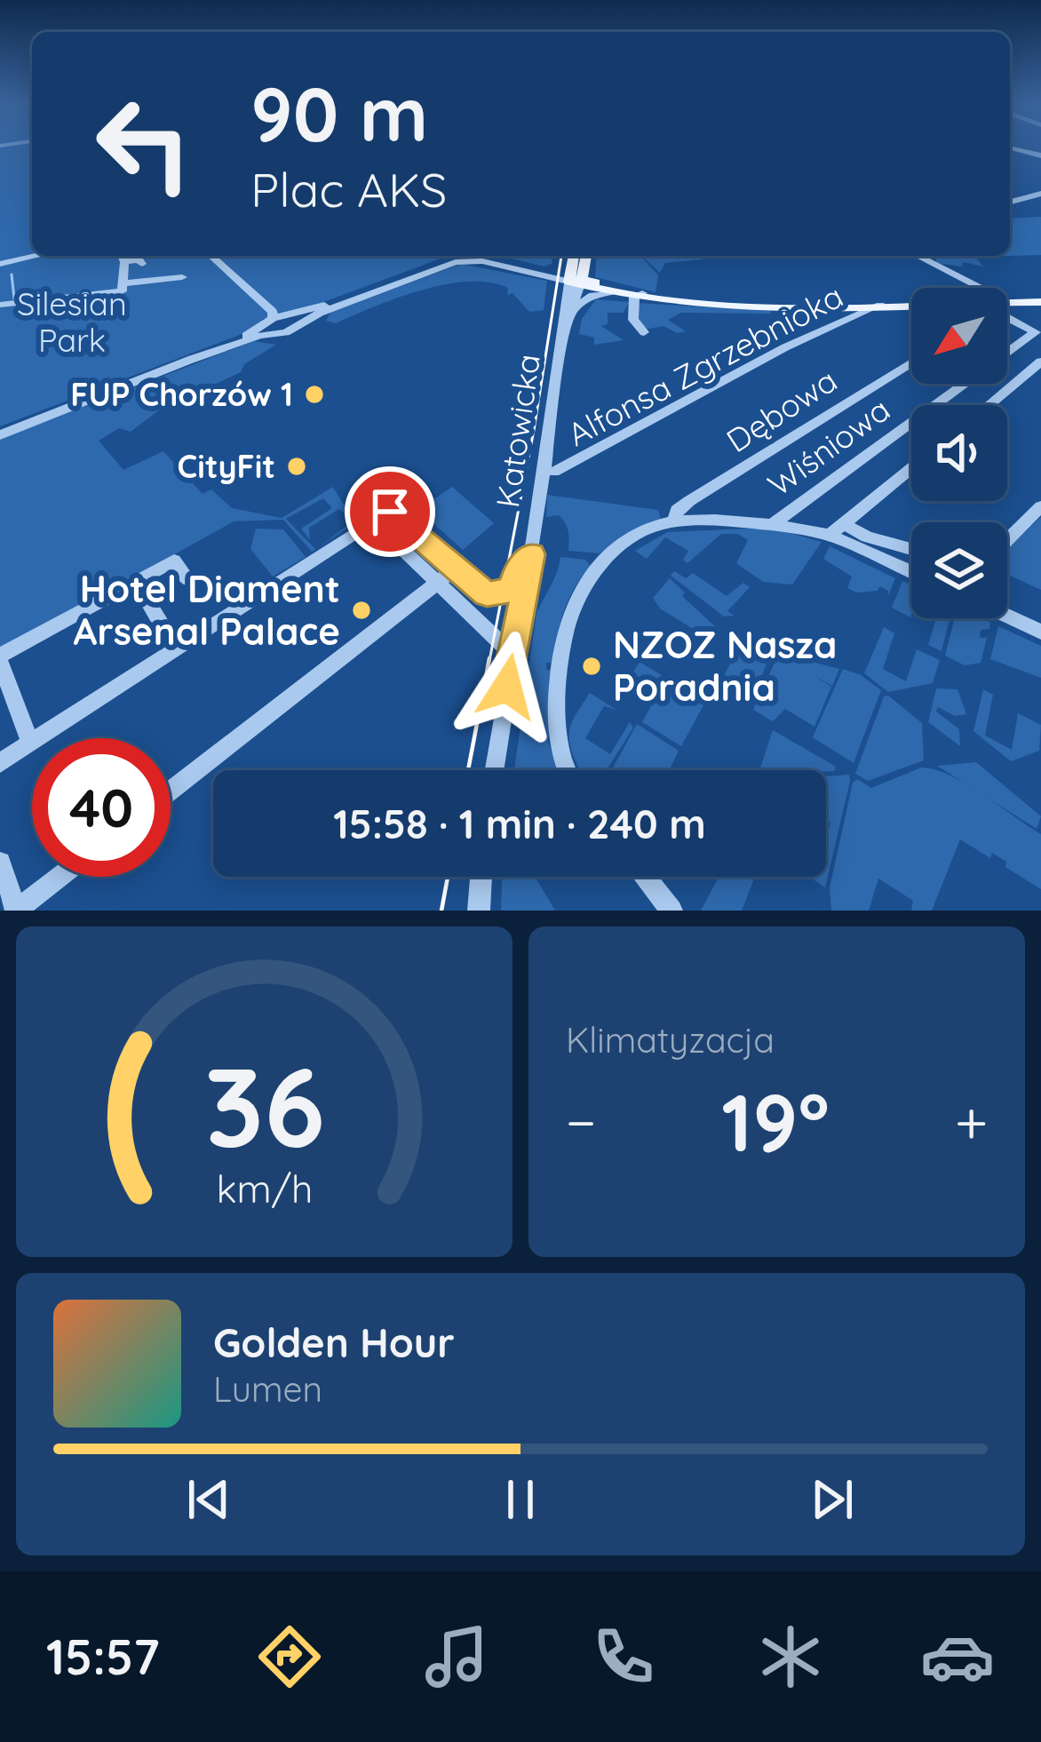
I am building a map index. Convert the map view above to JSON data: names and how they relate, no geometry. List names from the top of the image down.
{
  "streets": {
    "main road": ["Katowicka"],
    "street": ["Alfonsa Zgrzebnioka", "Dębowa", "Wiśniowa"]
  },
  "parks": ["Silesian Park"],
  "places": [
    "FUP Chorzów 1",
    "CityFit",
    "Hotel Diament Arsenal Palace",
    "NZOZ Nasza Poradnia"
  ],
  "north": "bottom left",
  "page": {
    "turn": ["90 m", "Plac AKS"],
    "limit": "40",
    "trip": "15:58 · 1 min · 240 m",
    "tile": "Klimatyzacja",
    "heat": ["−", "19°", "+"],
    "song": ["Golden Hour", "Lumen"],
    "tabs": "15:57",
    "gauge": ["36", "km/h"]
  }
}
